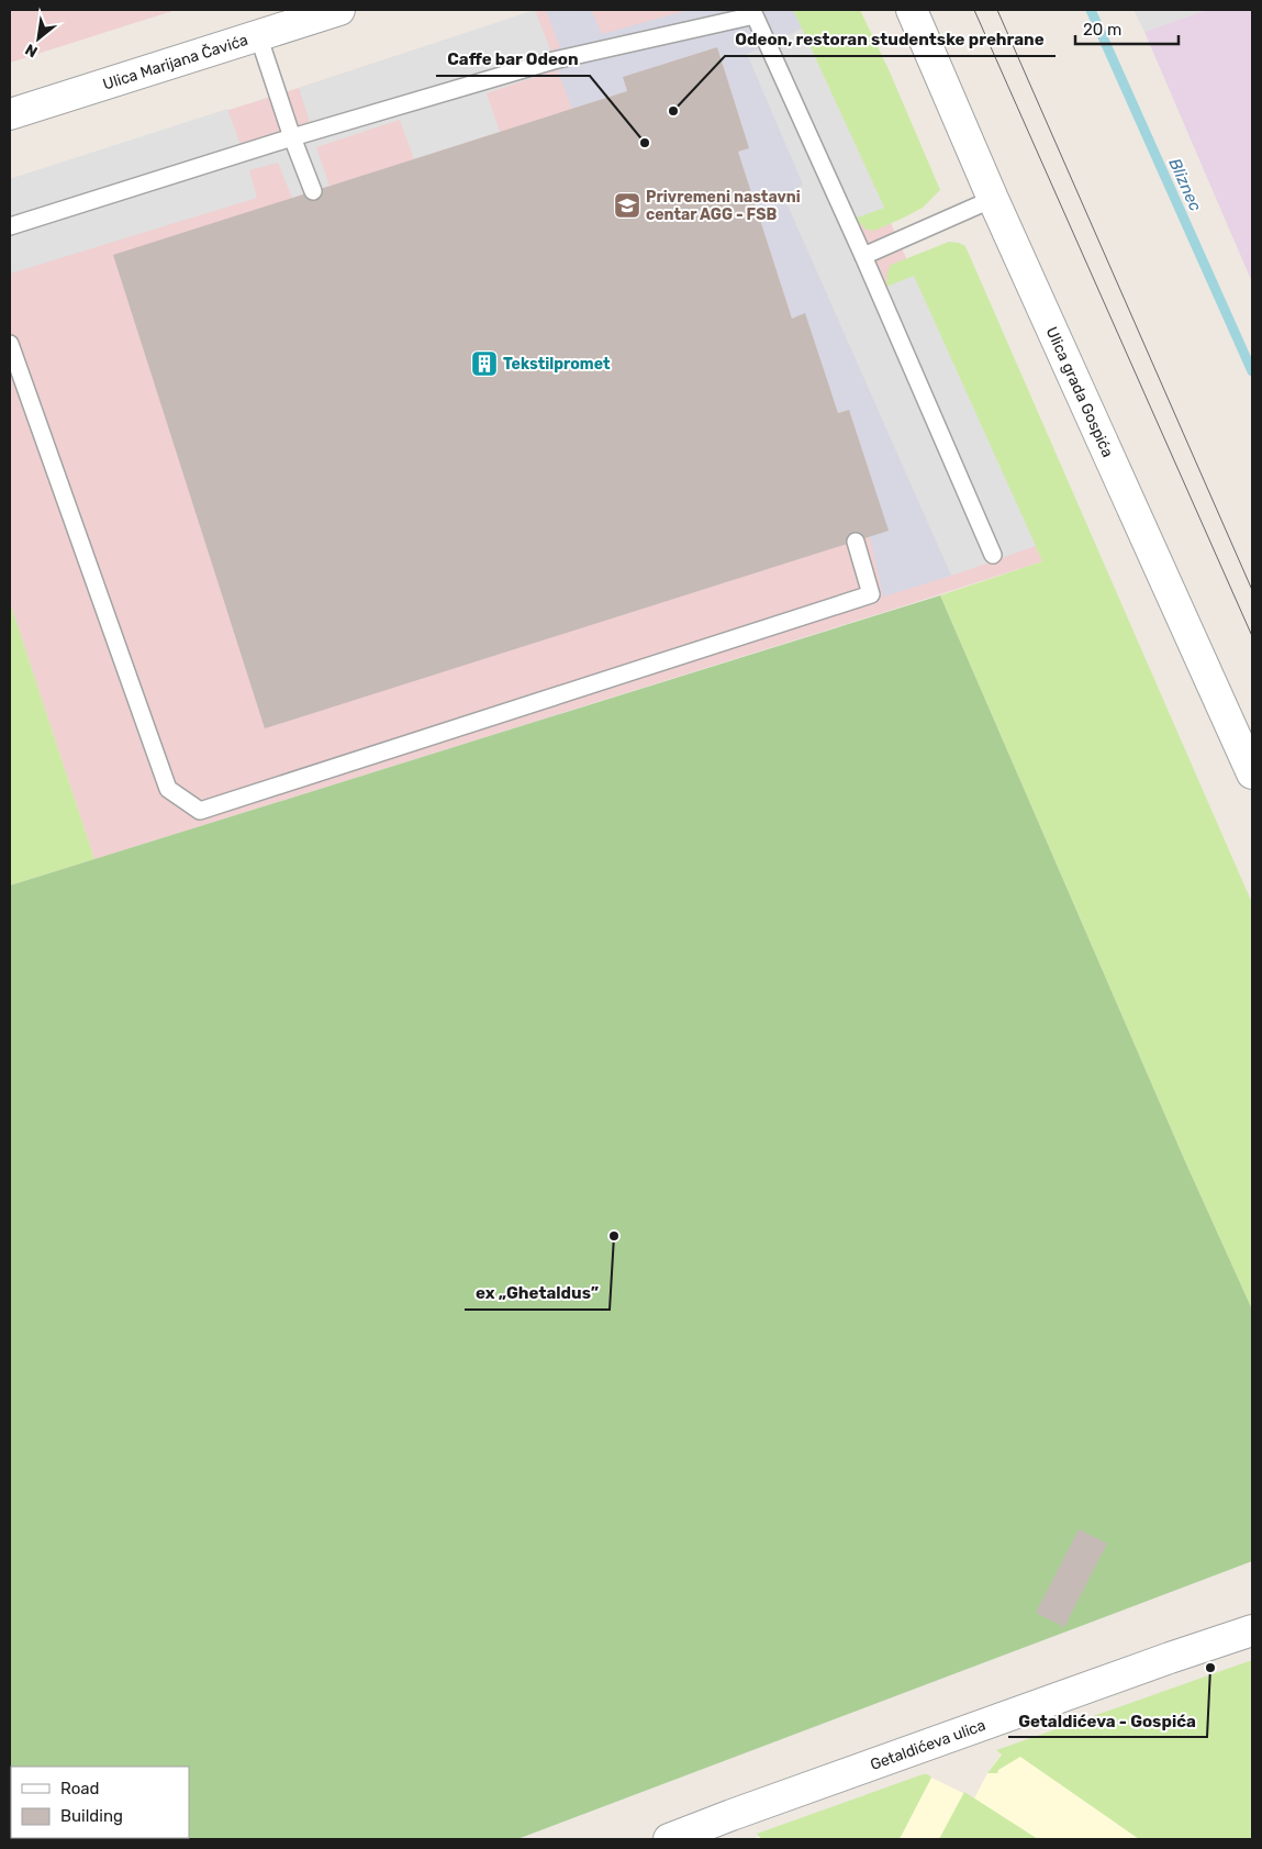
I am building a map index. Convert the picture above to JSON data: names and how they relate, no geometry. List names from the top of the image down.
{
  "streets": {
    "street": ["Ulica Marijana Čavića", "Ulica grada Gospića", "Getaldićeva ulica"]
  },
  "water": ["Bliznec"],
  "places": {
    "other": [
      "Odeon, restoran studentske prehrane",
      "Caffe bar Odeon",
      "ex „Ghetaldus”",
      "Getaldićeva - Gospića"
    ],
    "school or university": ["Privremeni nastavni centar AGG - FSB"],
    "building": ["Tekstilpromet"]
  },
  "legend": ["Road", "Building"],
  "scale_bar": "20 m",
  "north": "bottom left"
}
